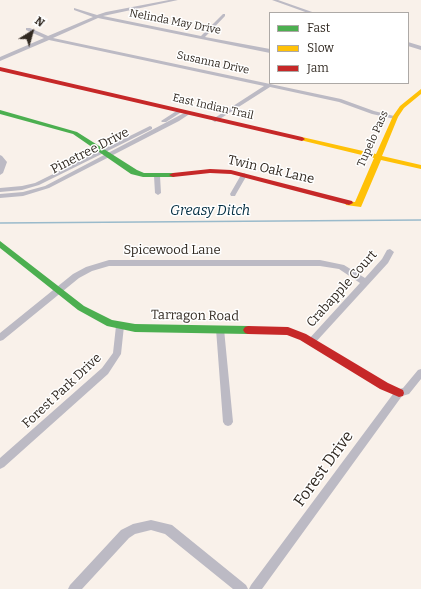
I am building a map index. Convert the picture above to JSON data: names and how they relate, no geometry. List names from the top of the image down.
{
  "streets": {
    "street": [
      "Nelinda May Drive",
      "Susanna Drive",
      "East Indian Trail",
      "Tupelo Pass",
      "Pinetree Drive",
      "Twin Oak Lane",
      "Spicewood Lane",
      "Crabapple Court",
      "Tarragon Road",
      "Forest Park Drive",
      "Forest Drive"
    ]
  },
  "crossings": [
    ["Susanna Drive", "Tupelo Pass"],
    ["East Indian Trail", "Tupelo Pass"],
    ["East Indian Trail", "Pinetree Drive"],
    ["Tupelo Pass", "Twin Oak Lane"],
    ["Pinetree Drive", "Twin Oak Lane"],
    ["Spicewood Lane", "Crabapple Court"],
    ["Spicewood Lane", "Tarragon Road"],
    ["Crabapple Court", "Tarragon Road"],
    ["Tarragon Road", "Forest Park Drive"],
    ["Tarragon Road", "Forest Drive"]
  ],
  "water": ["Greasy Ditch"],
  "legend": ["Fast", "Slow", "Jam"],
  "north": "top right"
}
